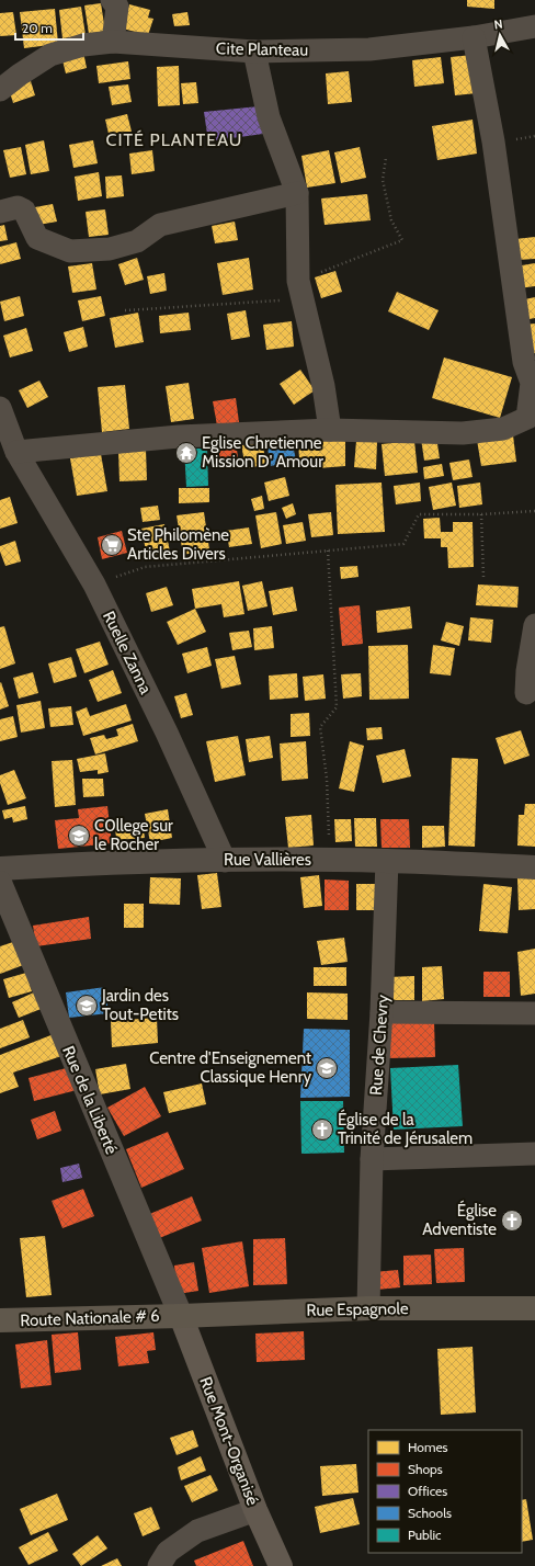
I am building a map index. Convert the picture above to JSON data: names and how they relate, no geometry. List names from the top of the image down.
{
  "streets": {
    "main road": ["Rue Espagnole", "Route Nationale # 6", "Rue Mont-Organisé"],
    "street": [
      "Cite Planteau",
      "Ruelle Zanna",
      "Rue Vallières",
      "Rue de Chevry",
      "Rue de la Liberté"
    ]
  },
  "crossings": [
    ["Ruelle Zanna", "Rue Vallières"],
    ["Rue Vallières", "Rue de Chevry"],
    ["Rue de Chevry", "Rue Espagnole"],
    ["Rue de la Liberté", "Rue Espagnole"],
    ["Rue de la Liberté", "Route Nationale # 6"],
    ["Rue de la Liberté", "Rue Mont-Organisé"],
    ["Rue Espagnole", "Route Nationale # 6"],
    ["Rue Espagnole", "Rue Mont-Organisé"],
    ["Route Nationale # 6", "Rue Mont-Organisé"]
  ],
  "districts": ["CITÉ PLANTEAU"],
  "places": {
    "temple": ["Eglise Chretienne Mission D' Amour"],
    "supermarket": ["Ste Philomène Articles Divers"],
    "school or university": ["C0llege sur le Rocher", "Jardin des Tout-Petits", "Centre d'Enseignement Classique Henry"],
    "church": ["Église de la Trinité de Jérusalem", "Église Adventiste"]
  },
  "legend": [
    "Homes",
    "Shops",
    "Offices",
    "Schools",
    "Public"
  ],
  "scale_bar": "20 m",
  "north": "top"
}
